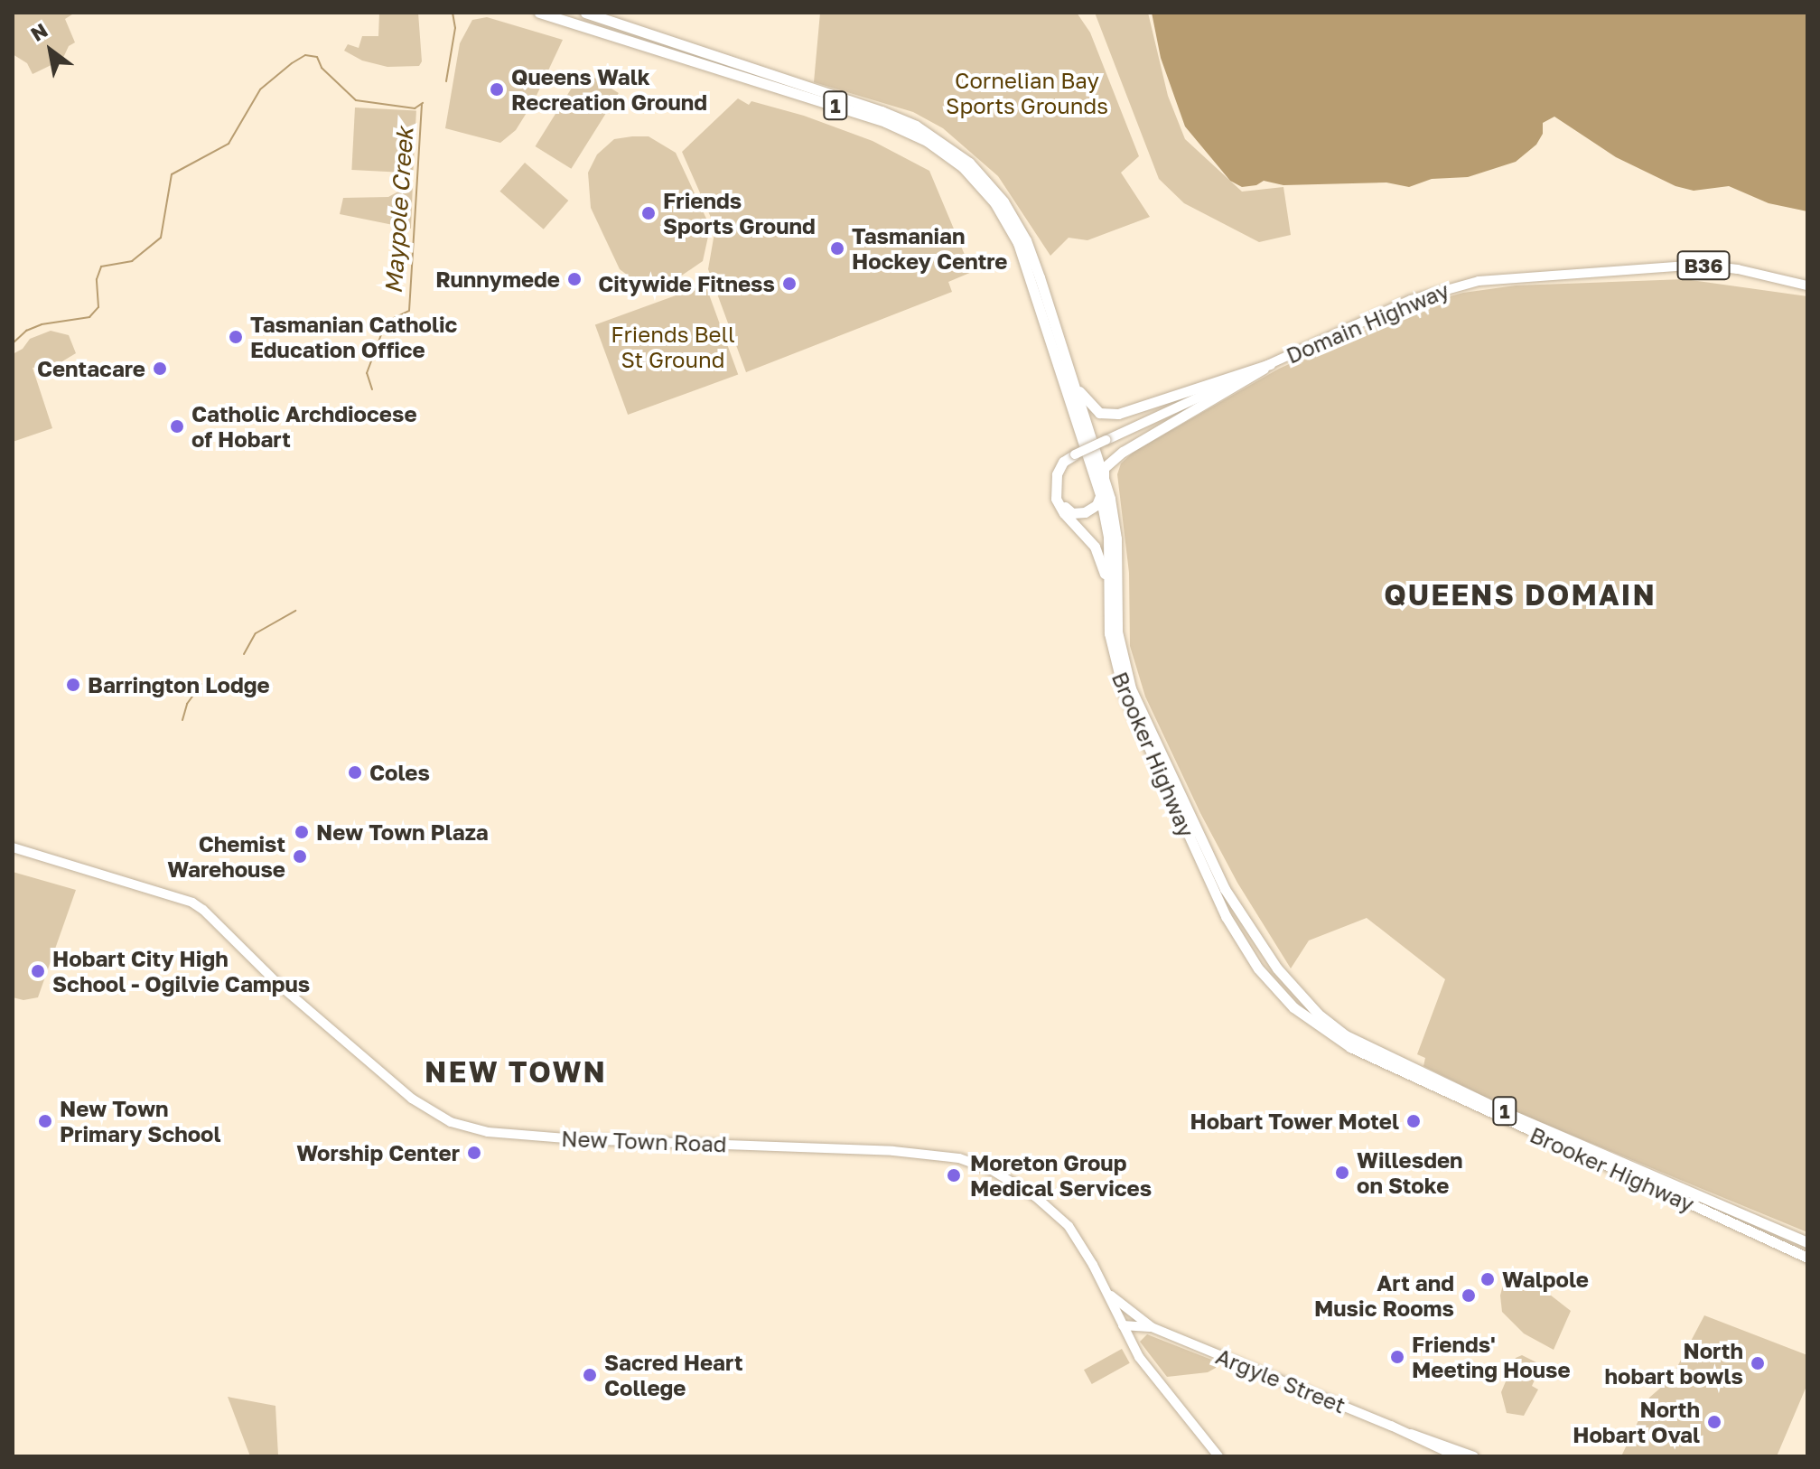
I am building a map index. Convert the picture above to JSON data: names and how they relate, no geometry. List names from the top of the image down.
{
  "streets": {
    "highway": ["1", "Brooker Highway"],
    "main road": [
      "B36",
      "Domain Highway",
      "New Town Road",
      "Argyle Street"
    ]
  },
  "crossings": [
    ["1", "Brooker Highway"],
    ["New Town Road", "Argyle Street"]
  ],
  "districts": ["QUEENS DOMAIN", "NEW TOWN"],
  "water": ["Maypole Creek"],
  "parks": ["Cornelian Bay Sports Grounds", "Friends Bell St Ground"],
  "places": [
    "Queens Walk Recreation Ground",
    "Friends Sports Ground",
    "Tasmanian Hockey Centre",
    "Runnymede",
    "Citywide Fitness",
    "Tasmanian Catholic Education Office",
    "Centacare",
    "Catholic Archdiocese of Hobart",
    "Barrington Lodge",
    "Coles",
    "New Town Plaza",
    "Chemist Warehouse",
    "Hobart City High School - Ogilvie Campus",
    "New Town Primary School",
    "Hobart Tower Motel",
    "Worship Center",
    "Willesden on Stoke",
    "Moreton Group Medical Services",
    "Walpole",
    "Art and Music Rooms",
    "Friends' Meeting House",
    "North hobart bowls",
    "Sacred Heart College",
    "North Hobart Oval"
  ],
  "north": "top left"
}
